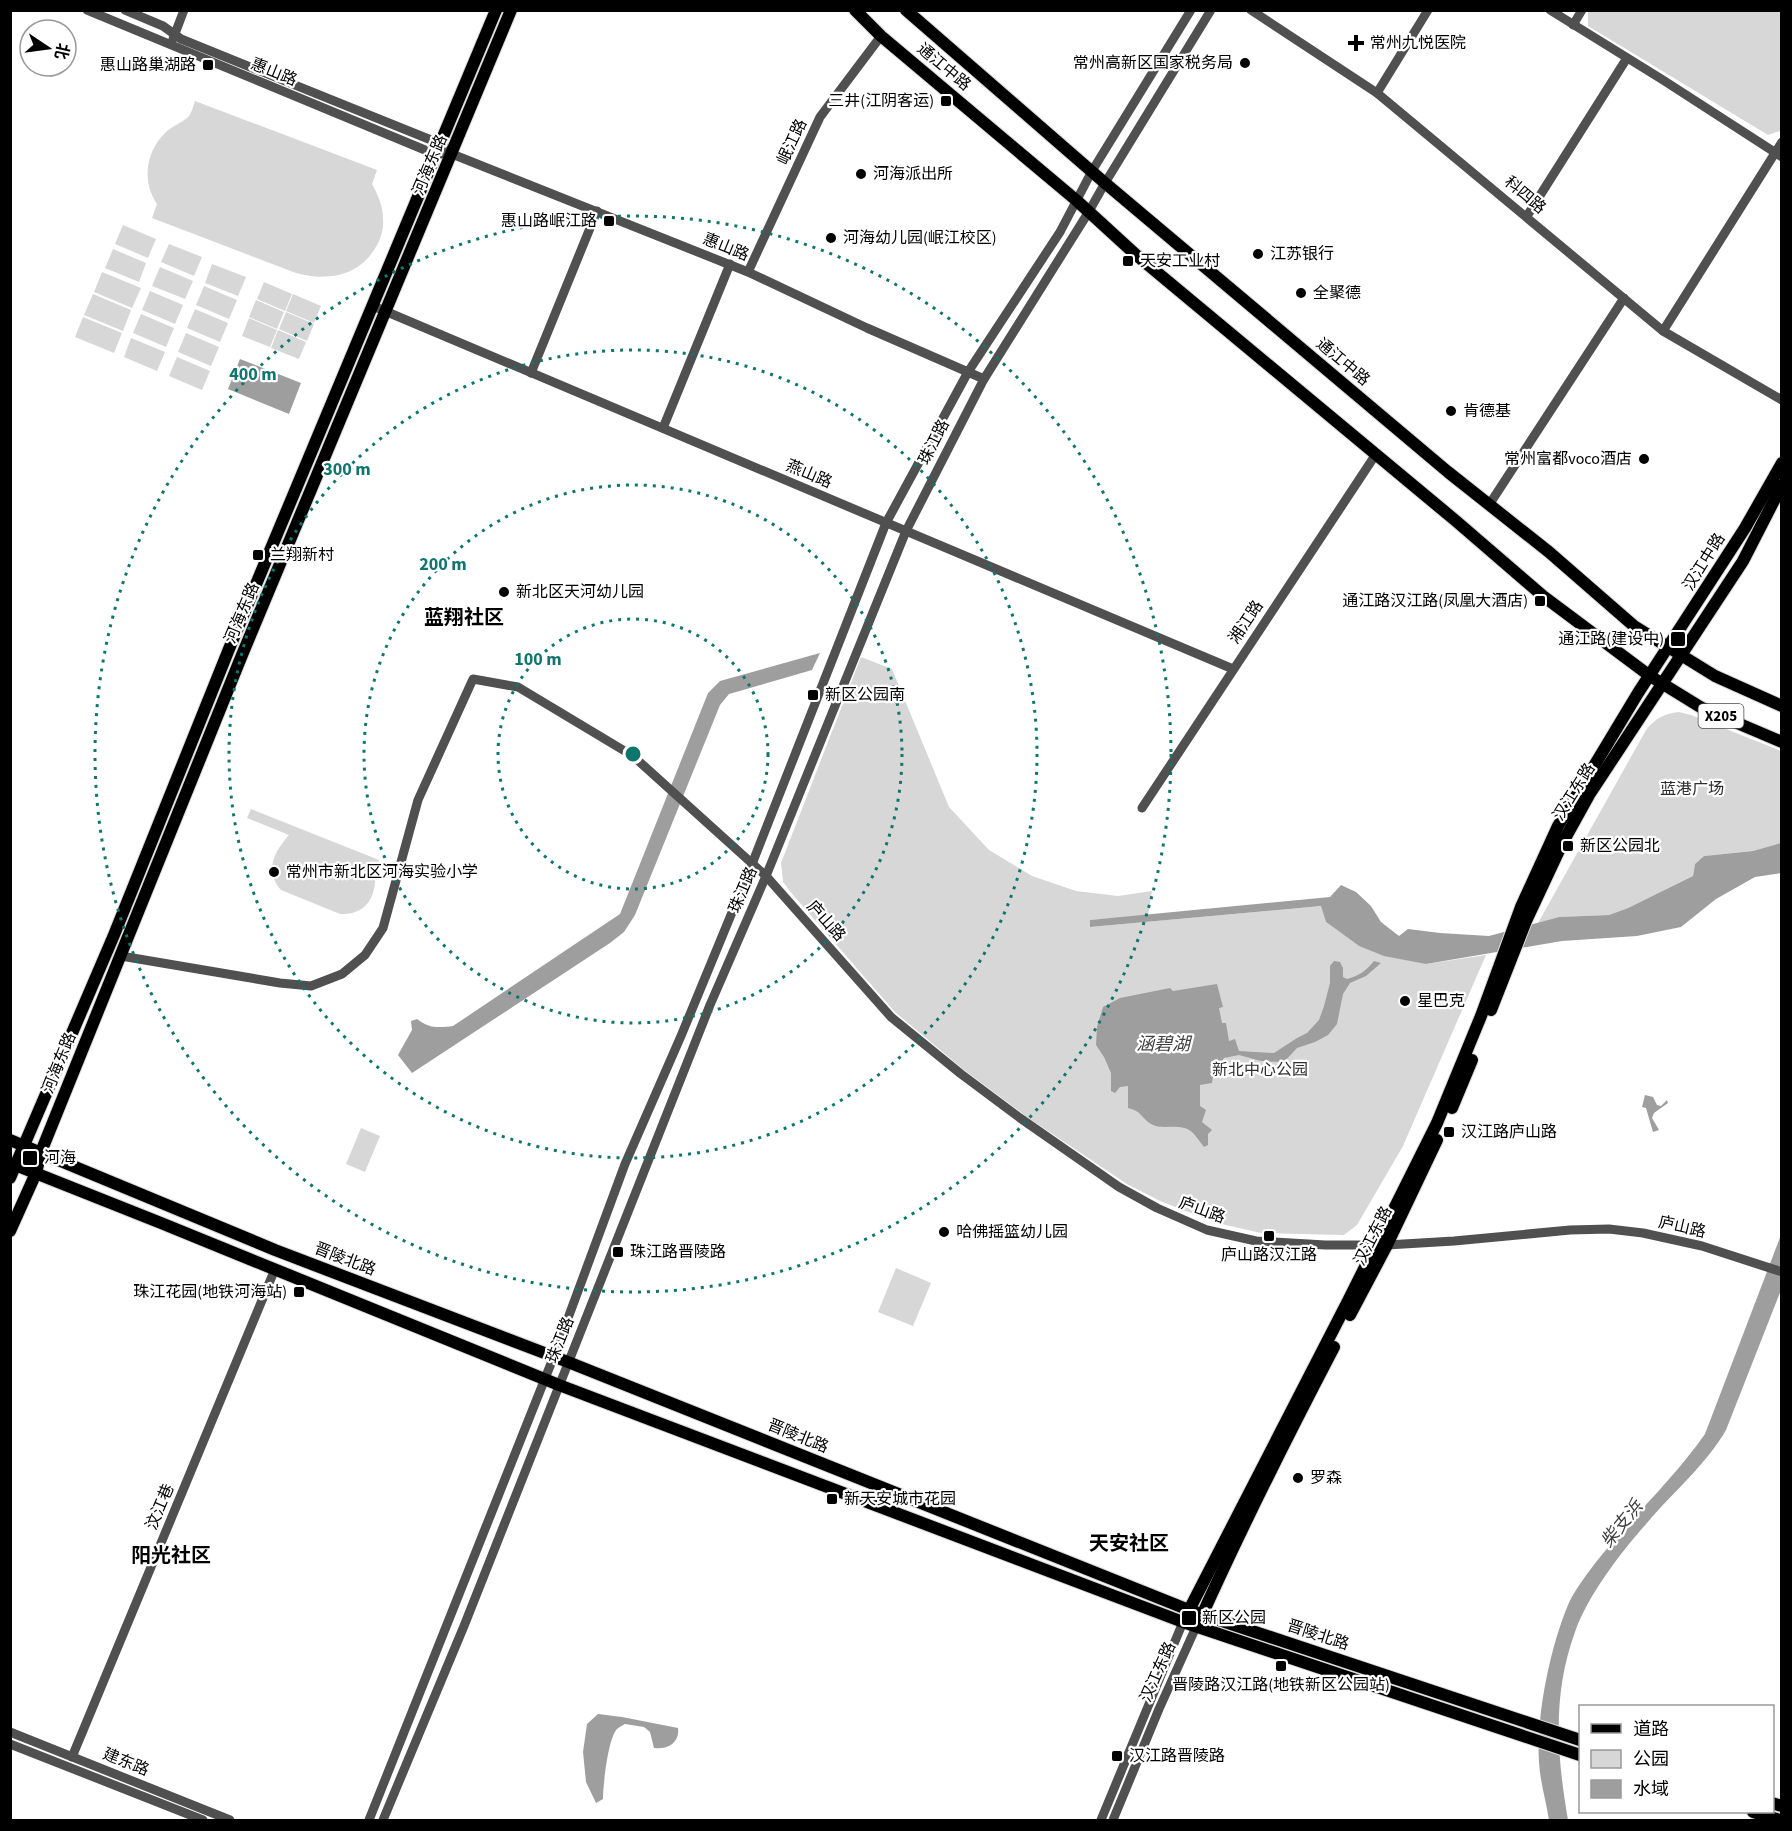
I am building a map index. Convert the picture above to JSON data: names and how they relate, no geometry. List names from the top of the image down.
{
  "streets": {
    "main road": [
      "通江中路",
      "河海东路",
      "汉江中路",
      "X205",
      "汉江东路",
      "晋陵北路"
    ],
    "street": [
      "惠山路",
      "岷江路",
      "科四路",
      "珠江路",
      "燕山路",
      "湘江路",
      "庐山路",
      "汶江巷",
      "建东路"
    ]
  },
  "crossings": [
    ["通江中路", "岷江路"],
    ["通江中路", "珠江路"],
    ["通江中路", "汉江中路"],
    ["通江中路", "湘江路"],
    ["通江中路", "X205"],
    ["通江中路", "汉江东路"],
    ["惠山路", "岷江路"],
    ["惠山路", "河海东路"],
    ["惠山路", "珠江路"],
    ["河海东路", "燕山路"],
    ["河海东路", "庐山路"],
    ["河海东路", "晋陵北路"],
    ["珠江路", "燕山路"],
    ["珠江路", "庐山路"],
    ["珠江路", "晋陵北路"],
    ["燕山路", "湘江路"],
    ["汉江中路", "汉江东路"],
    ["X205", "汉江东路"],
    ["汉江东路", "庐山路"],
    ["汉江东路", "晋陵北路"],
    ["晋陵北路", "汶江巷"],
    ["汶江巷", "建东路"]
  ],
  "districts": ["蓝翔社区", "天安社区", "阳光社区"],
  "water": ["涵碧湖", "柴支浜"],
  "parks": ["蓝港广场", "新北中心公园"],
  "places": {
    "health": ["常州九悦医院"],
    "other": [
      "常州高新区国家税务局",
      "河海派出所",
      "河海幼儿园(岷江校区)",
      "江苏银行",
      "全聚德",
      "肯德基",
      "常州富都voco酒店",
      "新北区天河幼儿园",
      "常州市新北区河海实验小学",
      "星巴克",
      "哈佛摇篮幼儿园",
      "罗森"
    ],
    "transit": [
      "惠山路巢湖路",
      "三井(江阴客运)",
      "惠山路岷江路",
      "天安工业村",
      "兰翔新村",
      "通江路汉江路(凤凰大酒店)",
      "通江路(建设中)",
      "新区公园南",
      "新区公园北",
      "汉江路庐山路",
      "河海",
      "庐山路汉江路",
      "珠江路晋陵路",
      "珠江花园(地铁河海站)",
      "新天安城市花园",
      "新区公园",
      "晋陵路汉江路(地铁新区公园站)",
      "汉江路晋陵路"
    ]
  },
  "legend": ["道路", "公园", "水域"],
  "north": "right",
  "rings": [
    "400 m",
    "300 m",
    "200 m",
    "100 m"
  ]
}
